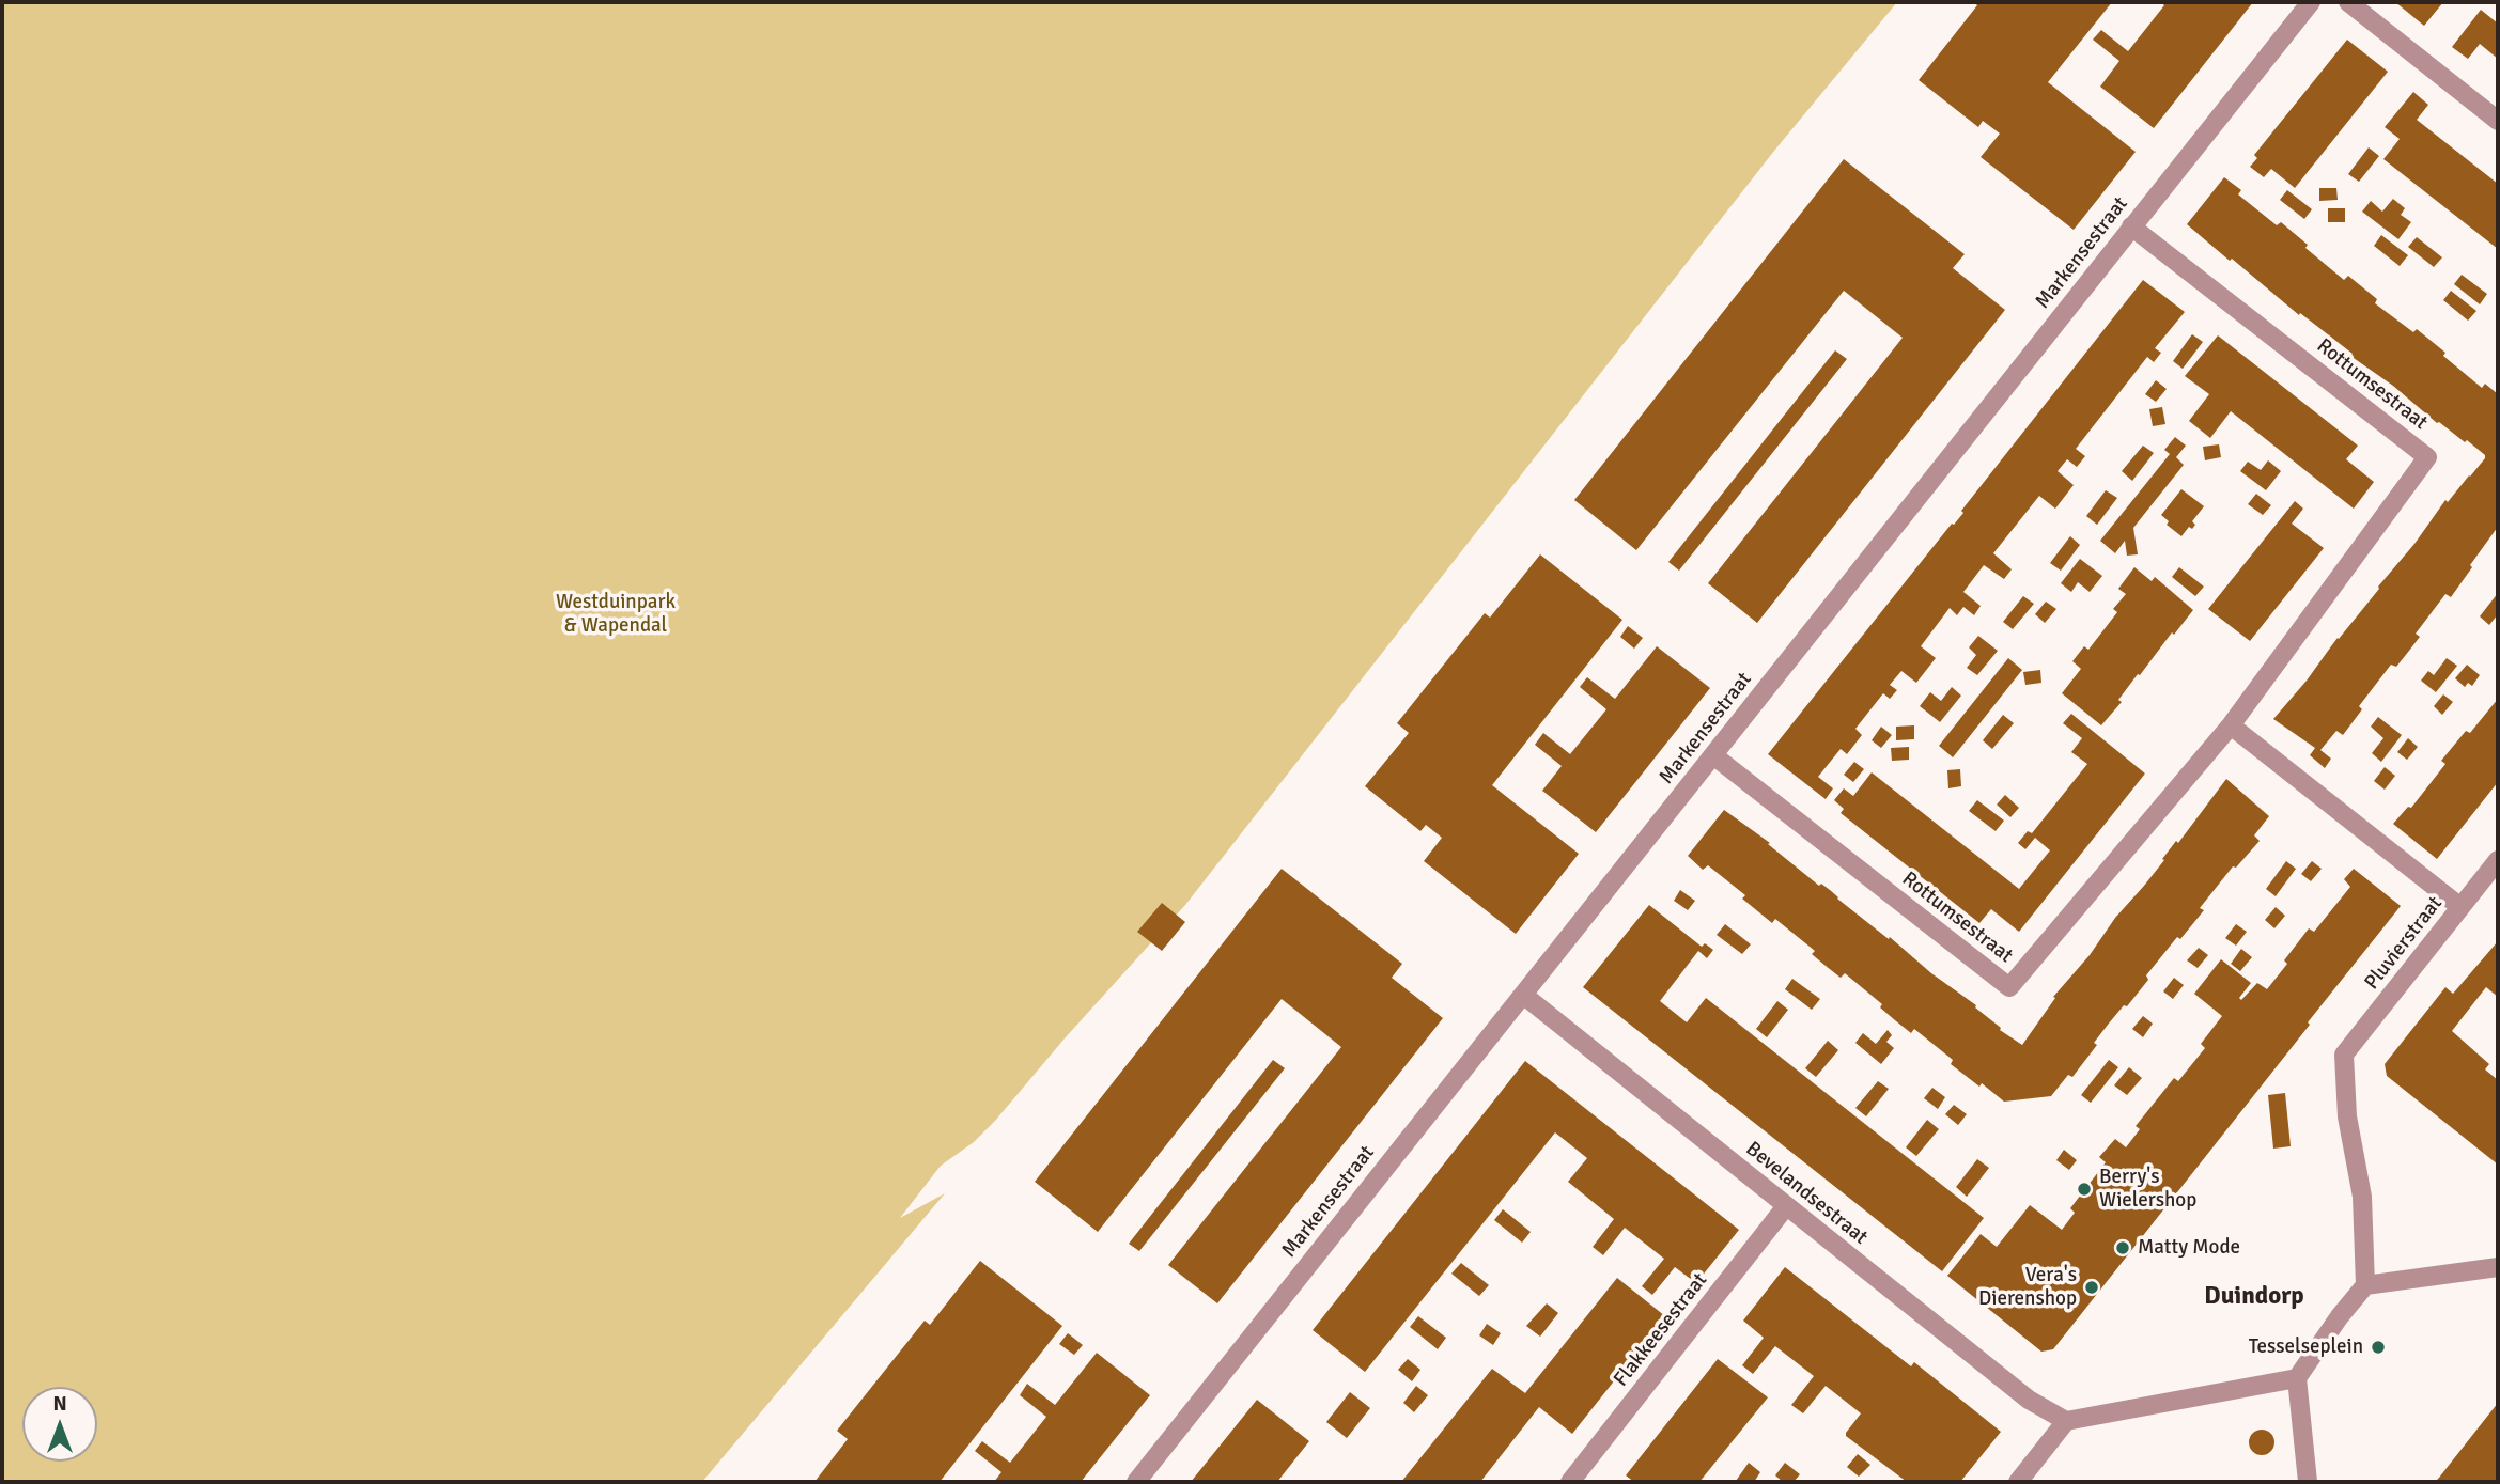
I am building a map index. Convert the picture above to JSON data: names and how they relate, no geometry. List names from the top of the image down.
{
  "streets": {
    "street": [
      "Markensestraat",
      "Rottumsestraat",
      "Pluvierstraat",
      "Bevelandsestraat",
      "Flakkeesestraat"
    ]
  },
  "crossings": [
    ["Markensestraat", "Rottumsestraat"],
    ["Markensestraat", "Bevelandsestraat"],
    ["Bevelandsestraat", "Flakkeesestraat"]
  ],
  "districts": ["Duindorp"],
  "parks": ["Westduinpark & Wapendal"],
  "places": [
    "Berry's Wielershop",
    "Matty Mode",
    "Vera's Dierenshop",
    "Tesselseplein"
  ],
  "north": "top"
}
